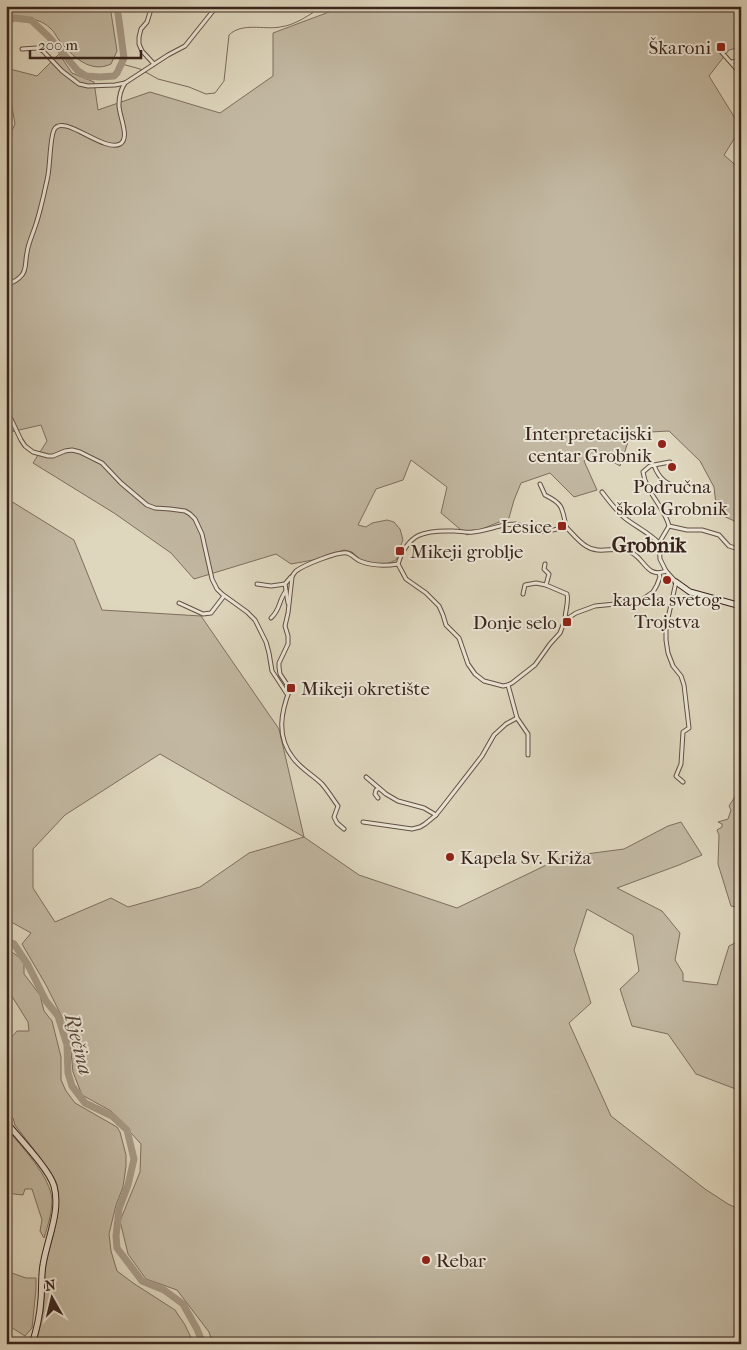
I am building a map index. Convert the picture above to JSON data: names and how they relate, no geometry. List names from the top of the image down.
{
  "districts": ["Grobnik"],
  "water": ["Rječina"],
  "places": {
    "transit": [
      "Škaroni",
      "Lesice",
      "Mikeji groblje",
      "Donje selo",
      "Mikeji okretište"
    ],
    "other": [
      "Interpretacijski centar Grobnik",
      "Područna škola Grobnik",
      "kapela svetog Trojstva",
      "Kapela Sv. Križa",
      "Rebar"
    ]
  },
  "scale_bar": "200 m",
  "north": "top"
}
